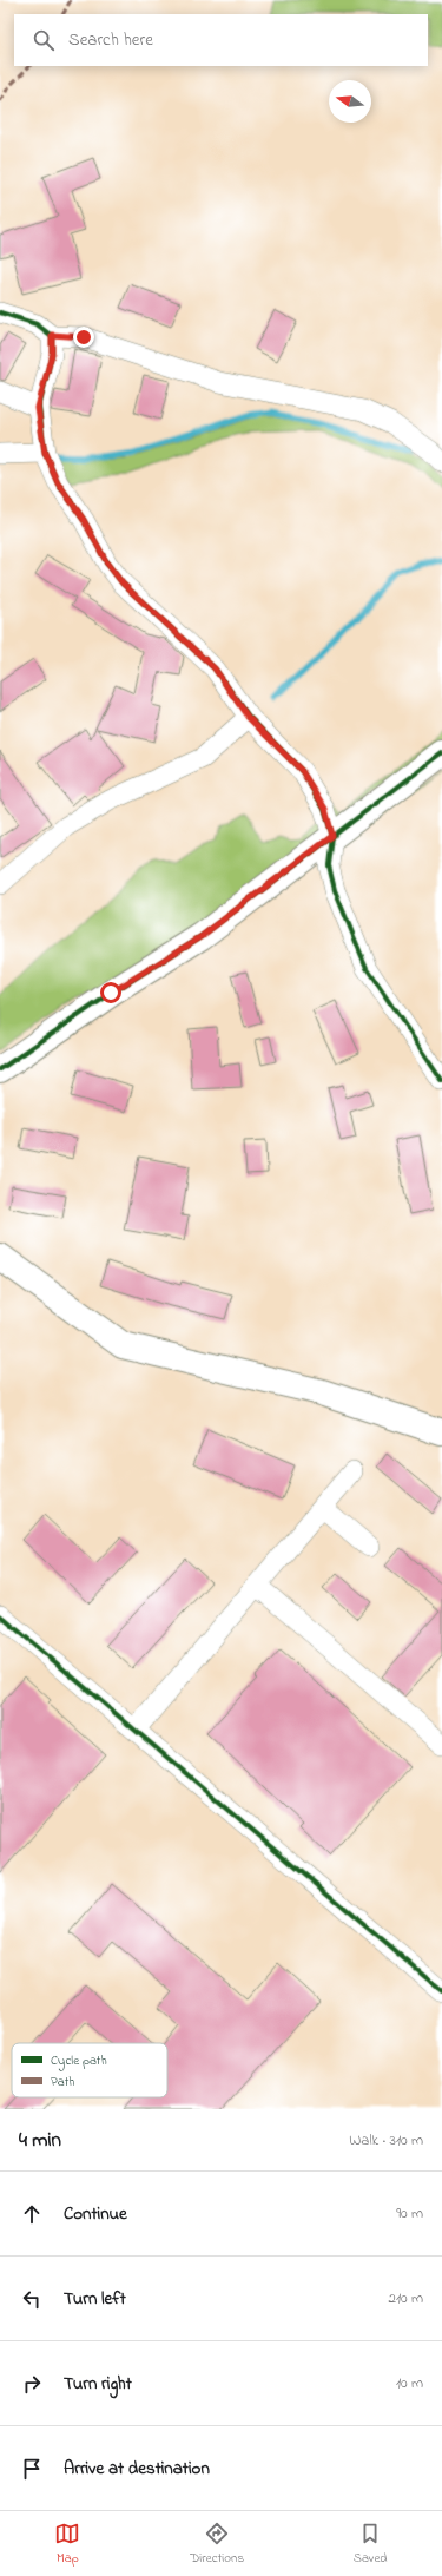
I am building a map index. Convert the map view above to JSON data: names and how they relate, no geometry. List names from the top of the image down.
{
  "legend": ["Cycle path", "Path"],
  "north": "left",
  "page": {
    "search": "Search here",
    "heading": ["4 min", "Walk · 310 m"],
    "list": [
      ["Continue", "90 m"],
      ["Turn left", "210 m"],
      ["Turn right", "10 m"],
      "Arrive at destination"
    ],
    "nav": ["Map", "Directions", "Saved"]
  }
}
